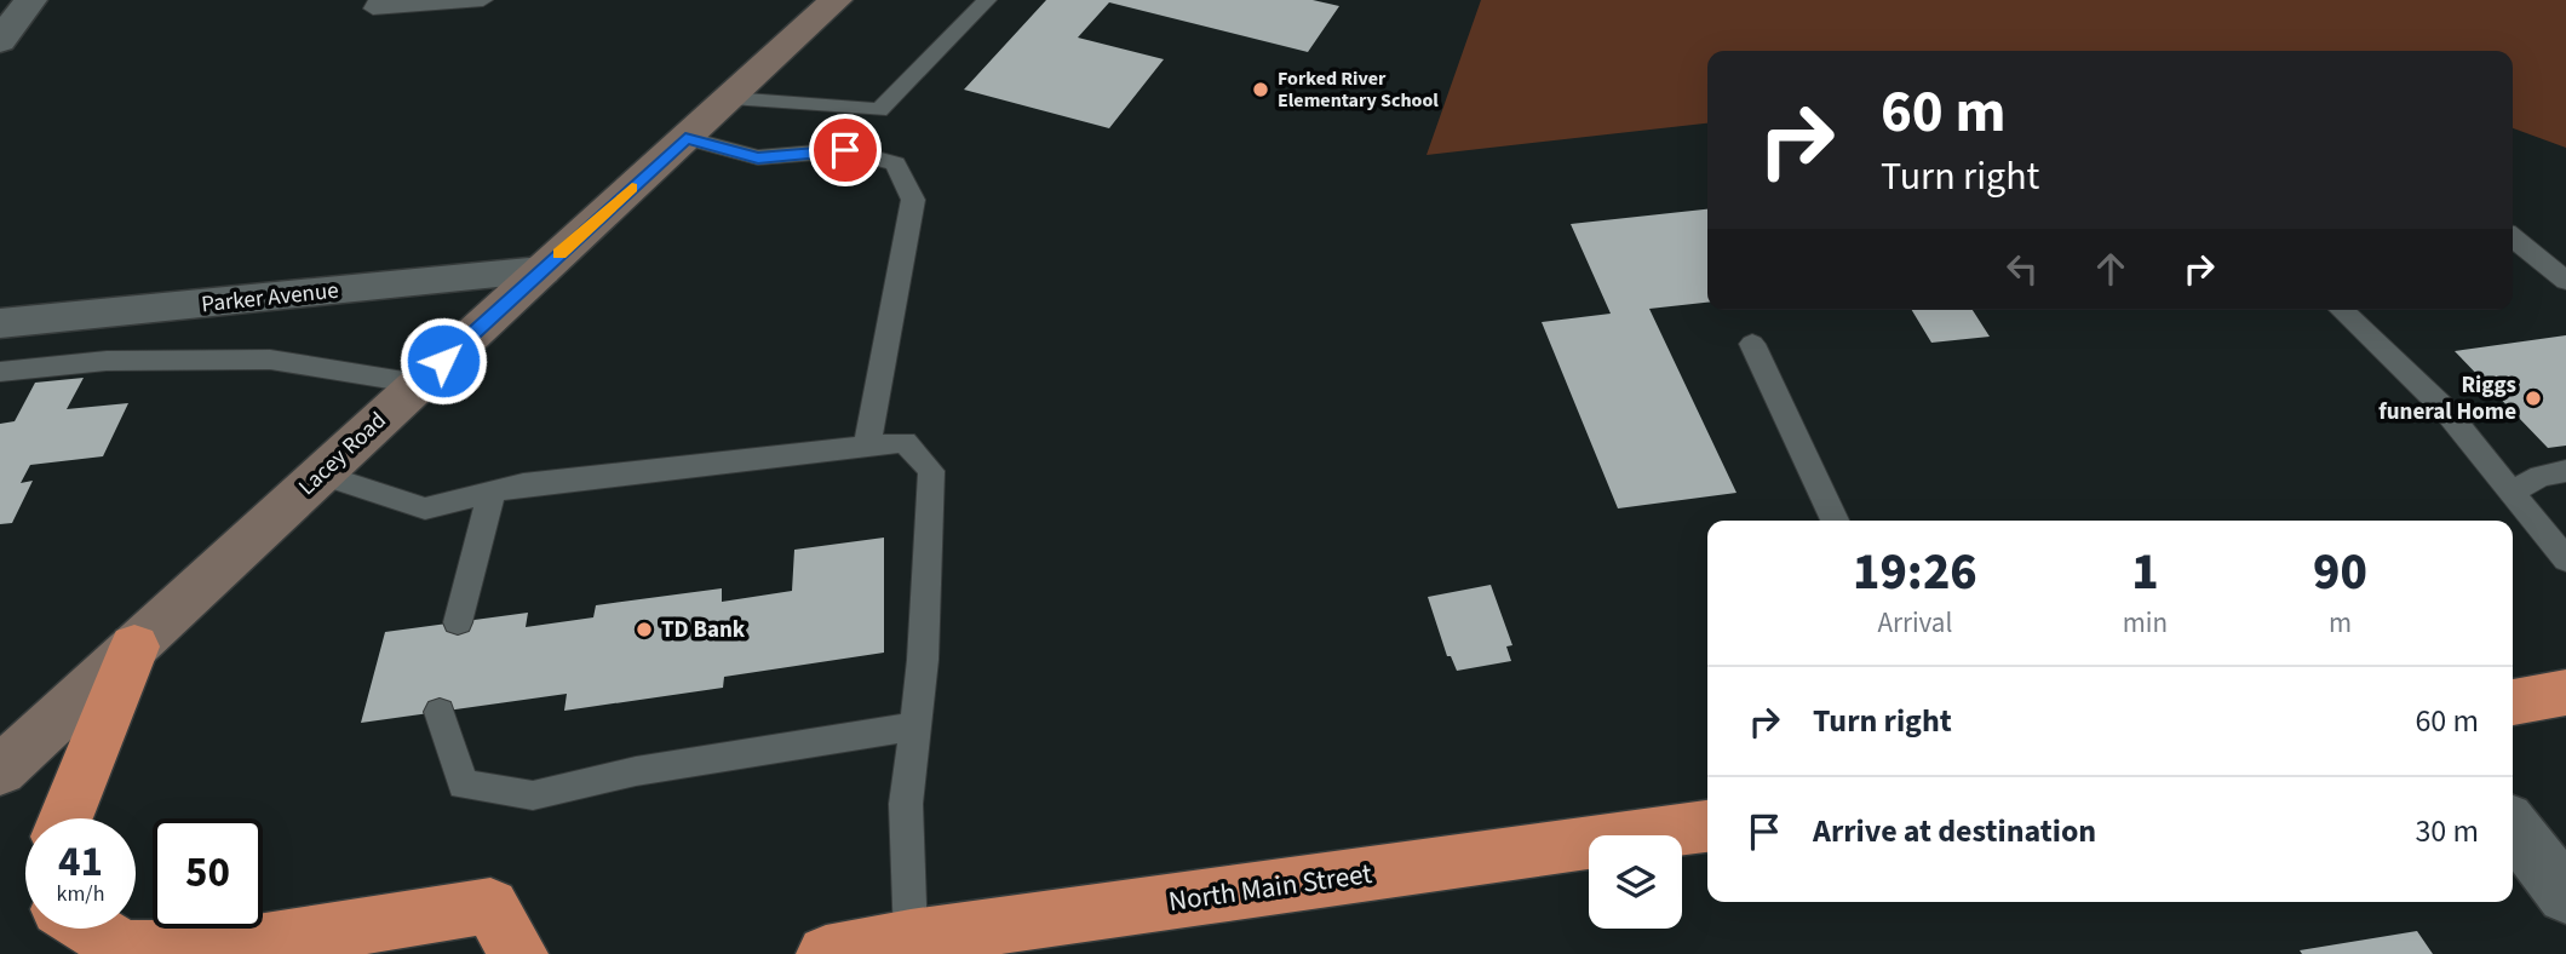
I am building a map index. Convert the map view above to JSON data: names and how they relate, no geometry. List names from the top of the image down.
{
  "streets": {
    "highway": ["North Main Street"],
    "main road": ["Lacey Road"],
    "street": ["Parker Avenue"]
  },
  "crossings": [
    ["Parker Avenue", "Lacey Road"]
  ],
  "places": ["Forked River Elementary School", "Riggs funeral Home", "TD Bank"],
  "page": {
    "turn": ["60 m", "Turn right"],
    "eta": [
      "19:26",
      "Arrival",
      "1",
      "min",
      "90",
      "m"
    ],
    "list": [
      {
        "name": "Turn right",
        "value": "60 m"
      },
      {
        "name": "Arrive at destination",
        "value": "30 m"
      }
    ],
    "speed": "41 km/h",
    "limit": "50"
  }
}
